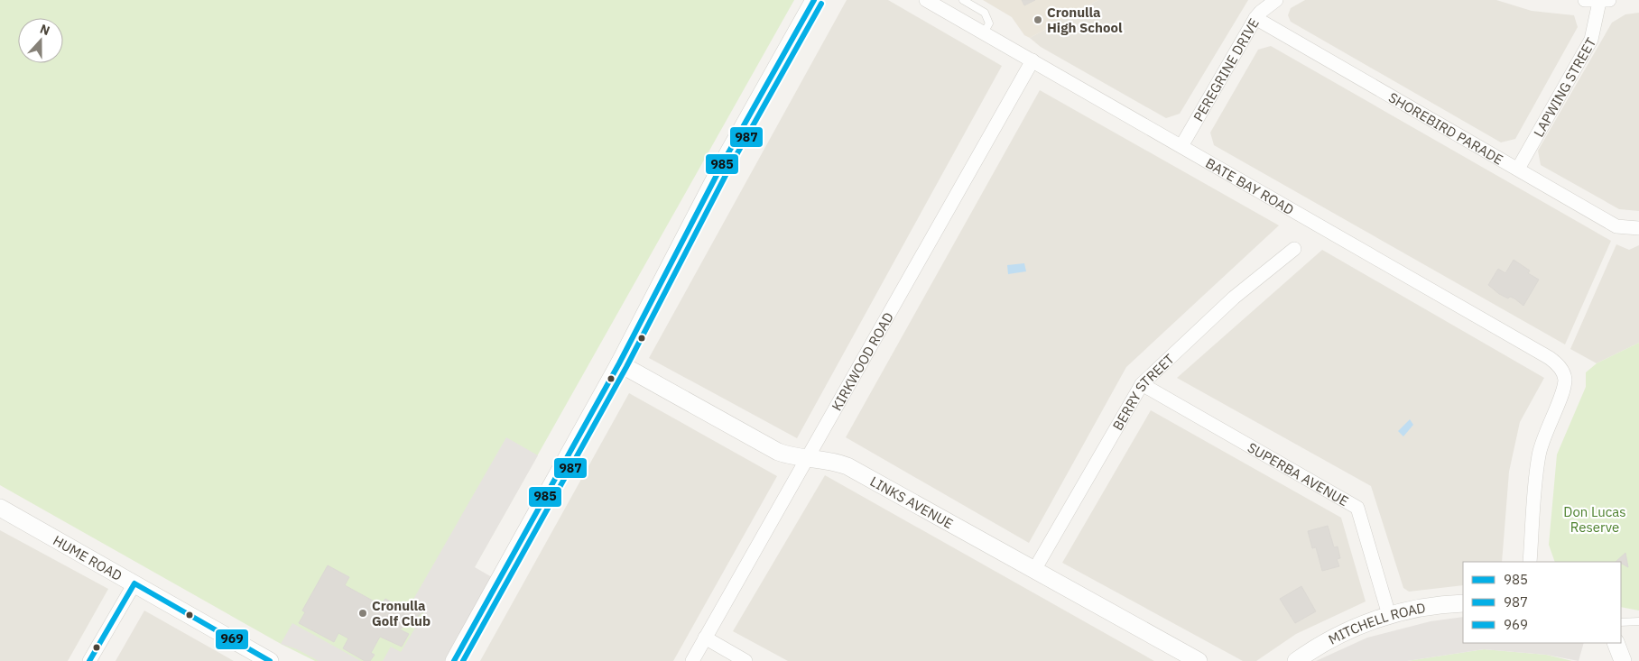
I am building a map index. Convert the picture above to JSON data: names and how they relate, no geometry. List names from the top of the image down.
{
  "streets": {
    "street": [
      "PEREGRINE DRIVE",
      "LAPWING STREET",
      "SHOREBIRD PARADE",
      "BATE BAY ROAD",
      "KIRKWOOD ROAD",
      "BERRY STREET",
      "SUPERBA AVENUE",
      "LINKS AVENUE",
      "HUME ROAD",
      "MITCHELL ROAD"
    ]
  },
  "crossings": [
    ["PEREGRINE DRIVE", "SHOREBIRD PARADE"],
    ["PEREGRINE DRIVE", "BATE BAY ROAD"],
    ["LAPWING STREET", "SHOREBIRD PARADE"],
    ["BATE BAY ROAD", "KIRKWOOD ROAD"],
    ["KIRKWOOD ROAD", "LINKS AVENUE"],
    ["BERRY STREET", "SUPERBA AVENUE"],
    ["BERRY STREET", "LINKS AVENUE"],
    ["SUPERBA AVENUE", "MITCHELL ROAD"]
  ],
  "parks": ["Don Lucas Reserve"],
  "places": ["Cronulla High School", "Cronulla Golf Club"],
  "lines": ["transit line 985", "transit line 987", "transit line 969"],
  "legend": ["985", "987", "969"],
  "north": "top"
}
